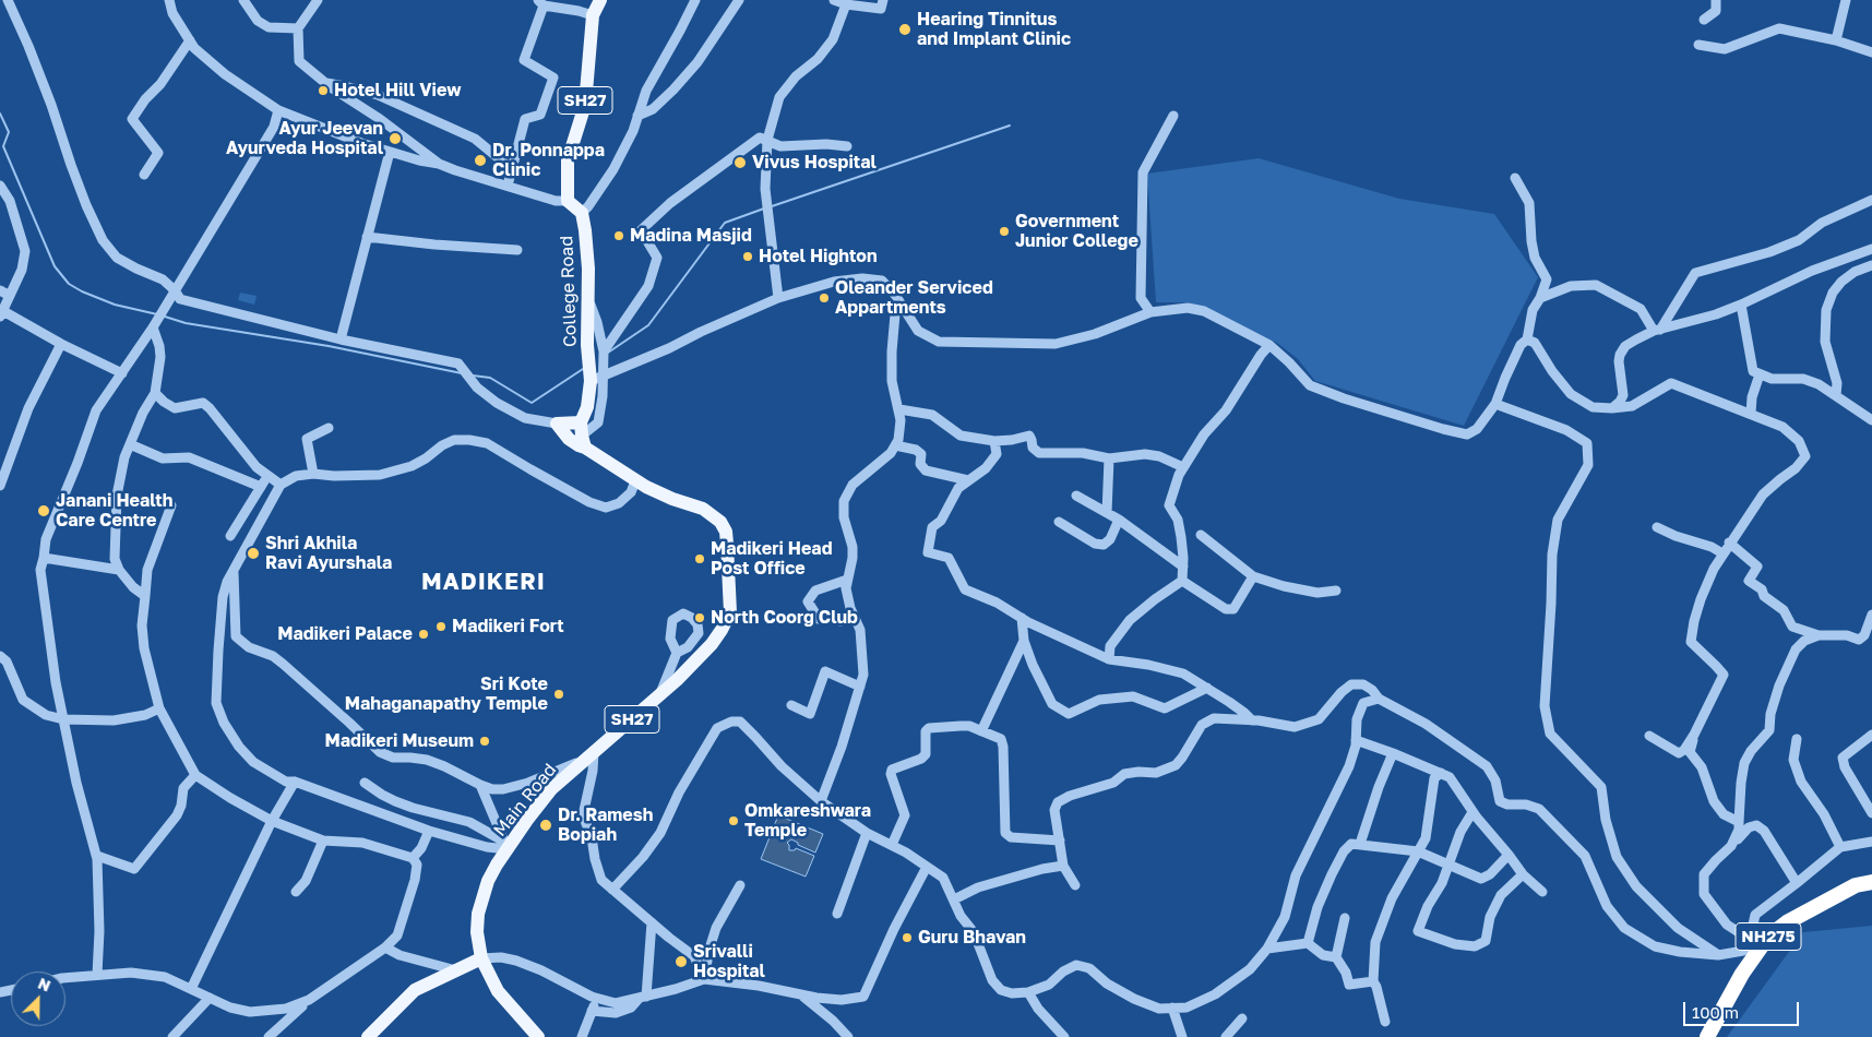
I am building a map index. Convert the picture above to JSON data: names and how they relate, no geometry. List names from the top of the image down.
{
  "streets": {
    "highway": ["NH275"],
    "main road": ["SH27", "College Road", "Main Road"]
  },
  "crossings": [
    ["SH27", "College Road"],
    ["SH27", "Main Road"],
    ["College Road", "Main Road"]
  ],
  "districts": ["MADIKERI"],
  "places": [
    "Hearing Tinnitus and Implant Clinic",
    "Hotel Hill View",
    "Ayur Jeevan Ayurveda Hospital",
    "Dr. Ponnappa Clinic",
    "Vivus Hospital",
    "Government Junior College",
    "Madina Masjid",
    "Hotel Highton",
    "Oleander Serviced Appartments",
    "Janani Health Care Centre",
    "Shri Akhila Ravi Ayurshala",
    "Madikeri Head Post Office",
    "North Coorg Club",
    "Madikeri Fort",
    "Madikeri Palace",
    "Sri Kote Mahaganapathy Temple",
    "Madikeri Museum",
    "Omkareshwara Temple",
    "Dr. Ramesh Bopiah",
    "Guru Bhavan",
    "Srivalli Hospital"
  ],
  "scale_bar": "100 m",
  "north": "top right"
}
